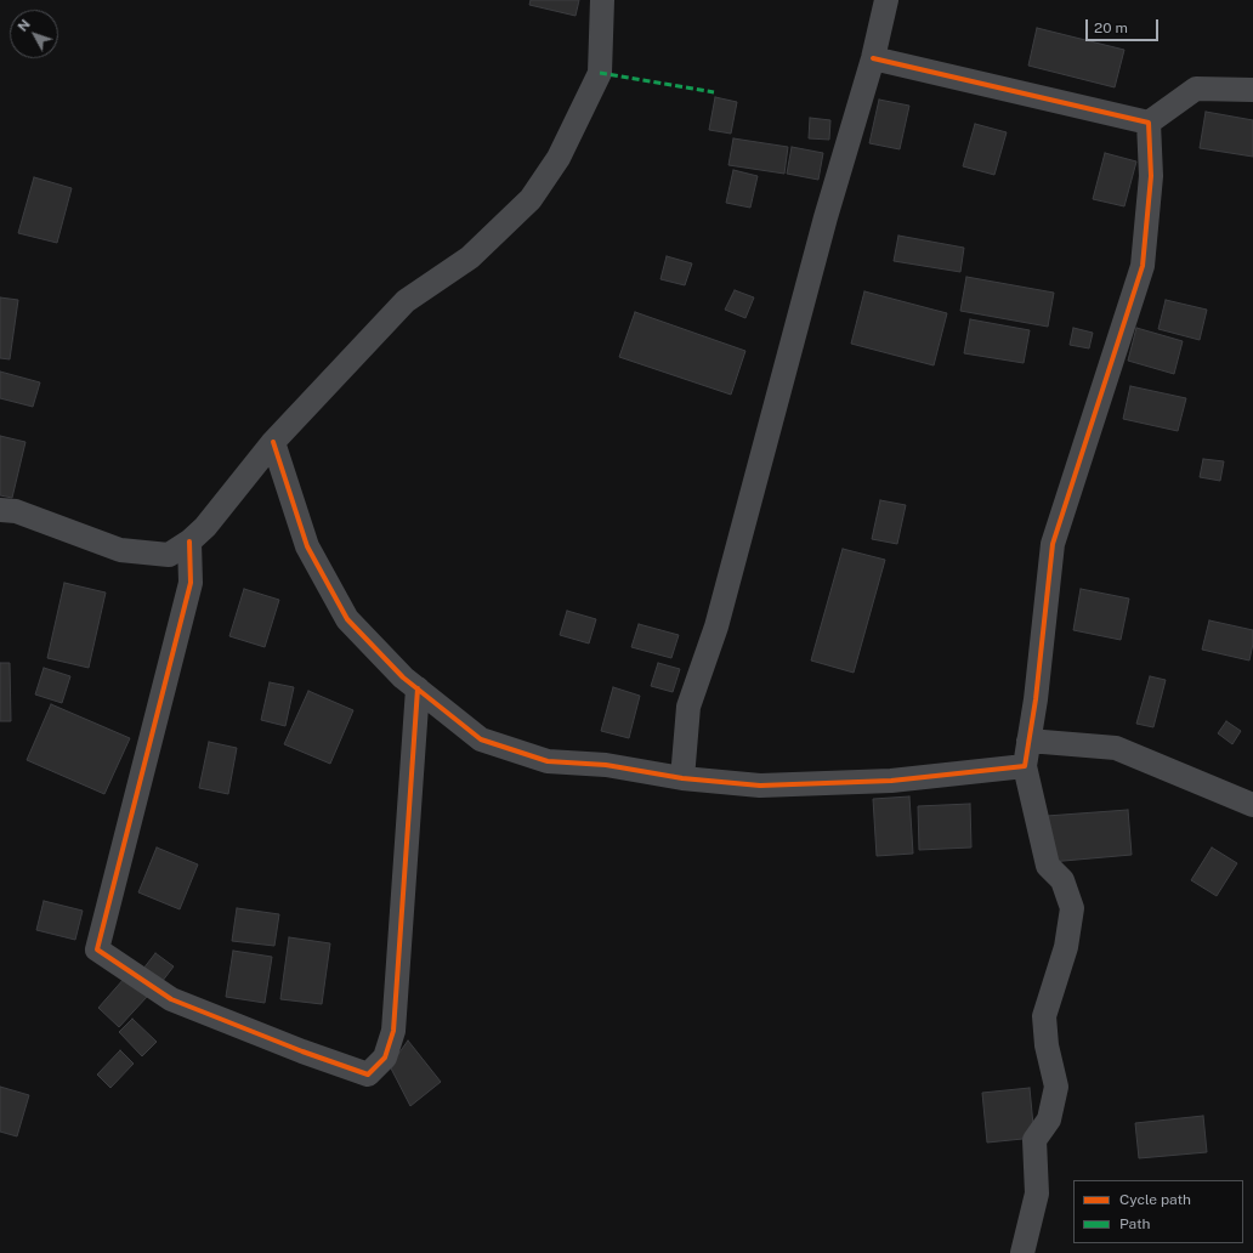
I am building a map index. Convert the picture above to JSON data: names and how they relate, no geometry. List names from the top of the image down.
{
  "legend": ["Cycle path", "Path"],
  "scale_bar": "20 m",
  "north": "top left"
}
